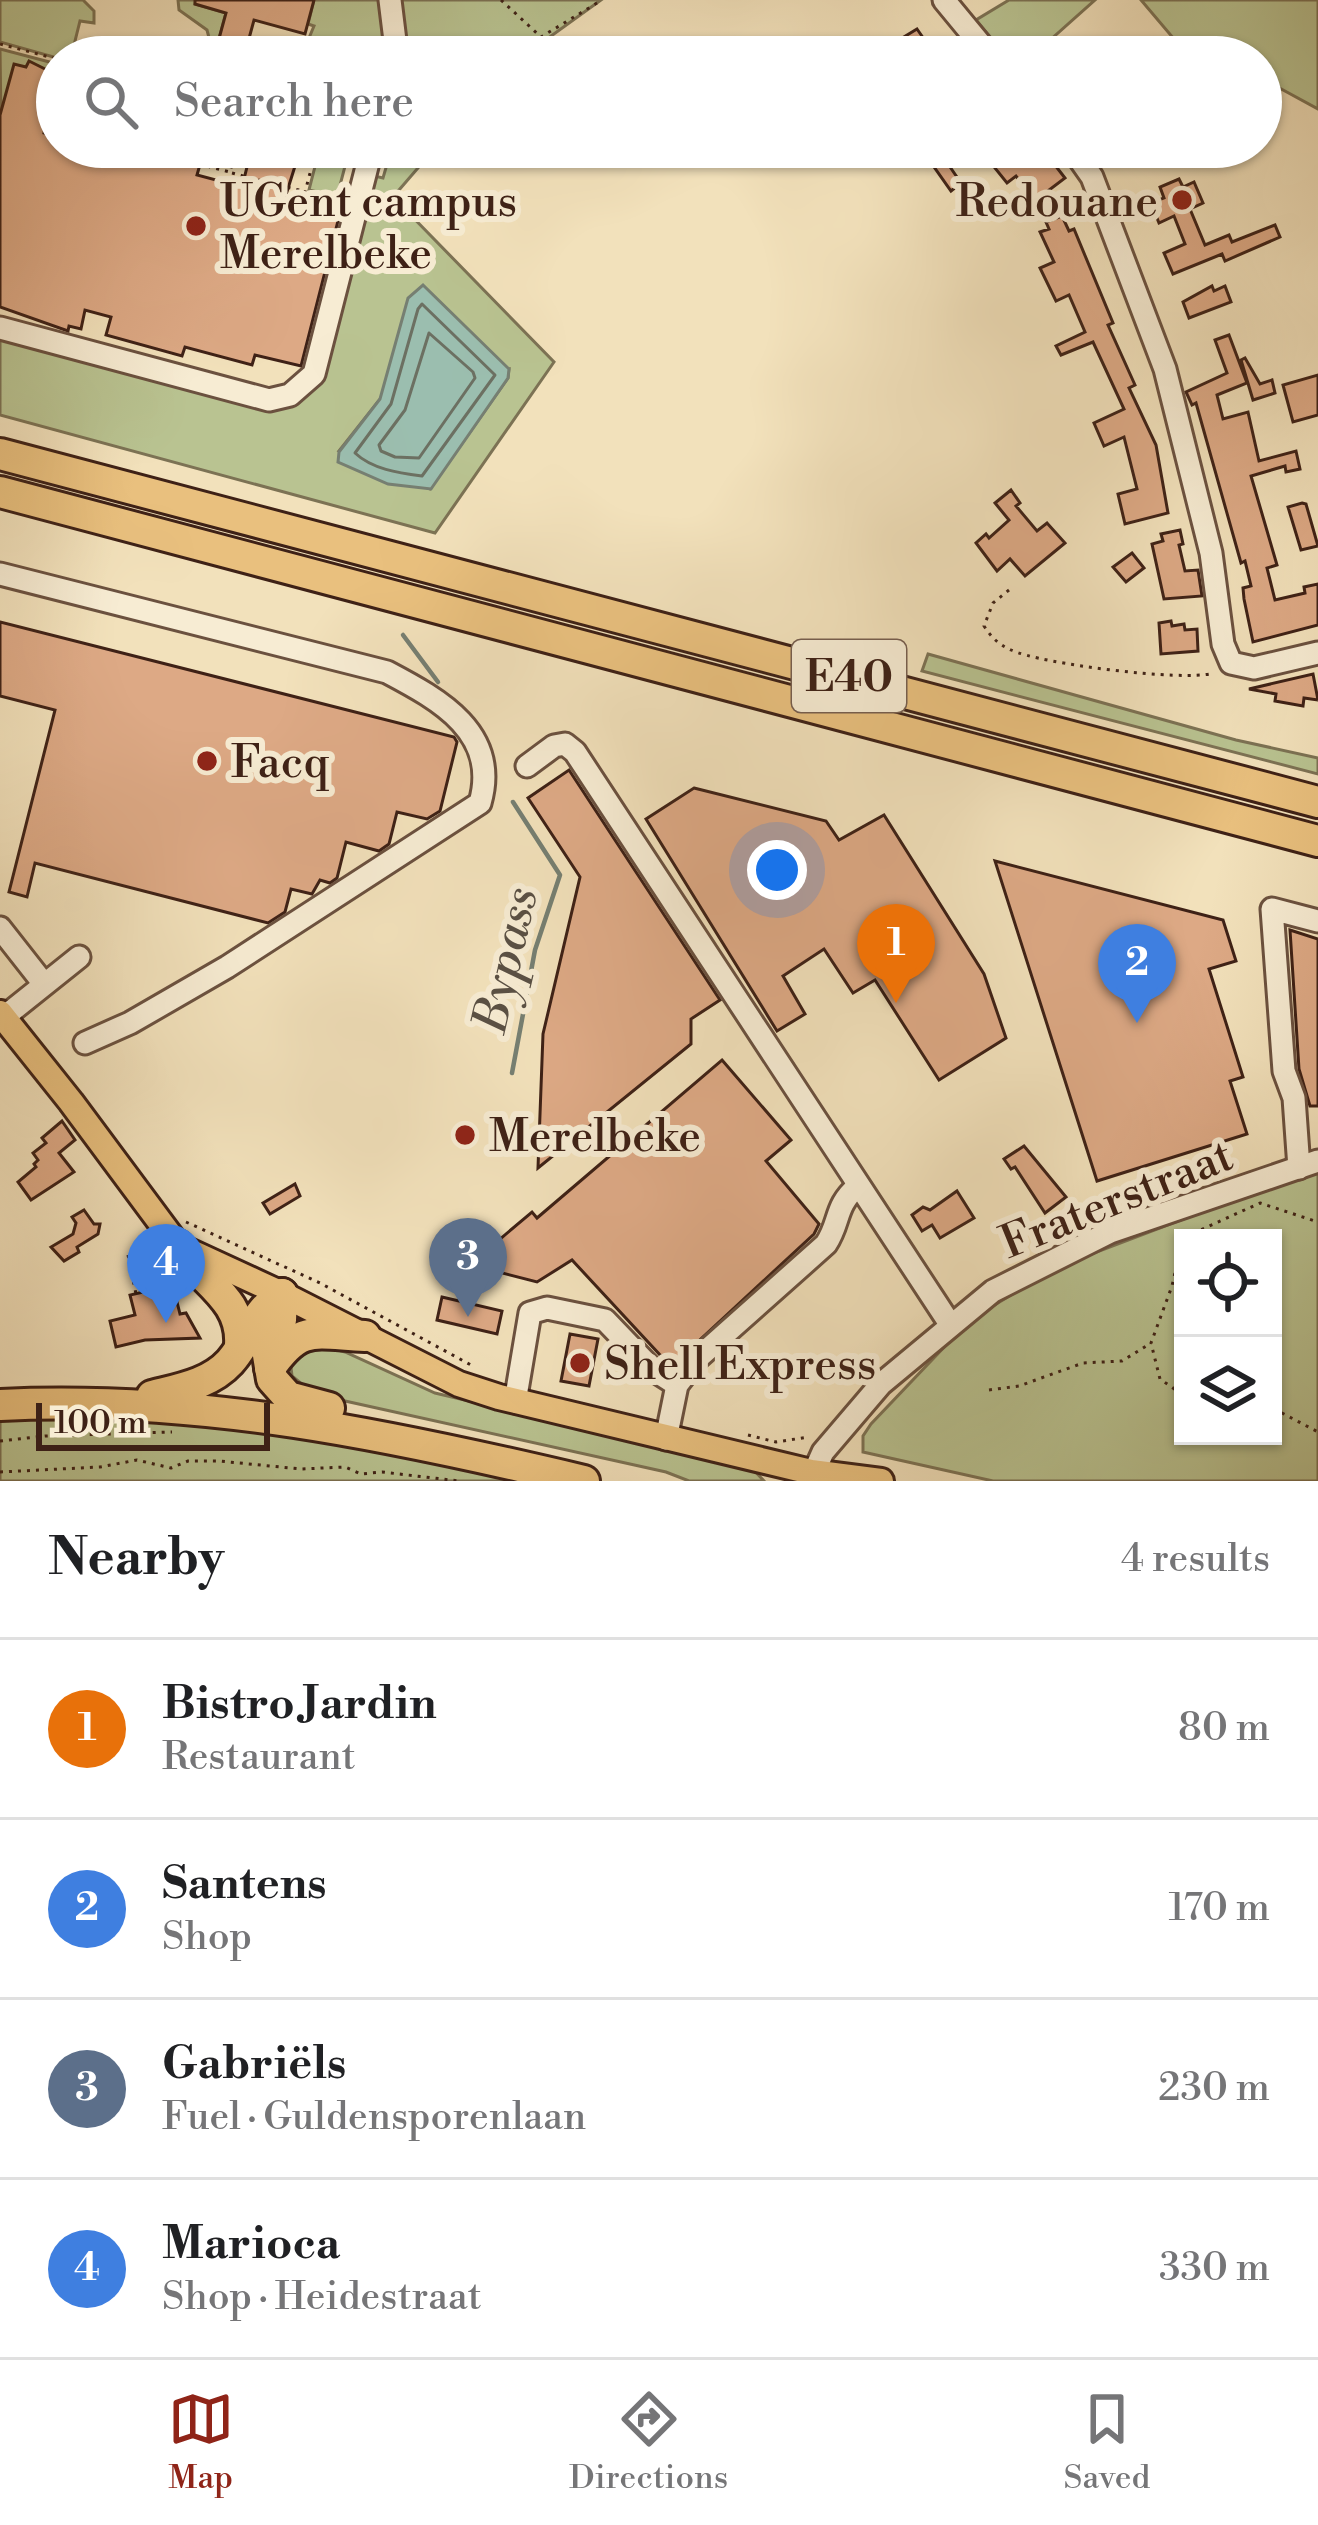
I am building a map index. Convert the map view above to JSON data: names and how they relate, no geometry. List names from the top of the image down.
{
  "streets": {
    "highway": ["E40"],
    "street": ["Fraterstraat"]
  },
  "water": ["Bypass"],
  "places": [
    "Redouane",
    "UGent campus Merelbeke",
    "Facq",
    "Merelbeke",
    "Shell Express"
  ],
  "scale_bar": "100 m",
  "page": {
    "search": "Search here",
    "pins": [
      "1",
      "2",
      "3",
      "4"
    ],
    "scale": "100 m",
    "heading": ["Nearby", "4 results"],
    "list": [
      {
        "mark": "1",
        "name": "Bistro Jardin",
        "note": "Restaurant",
        "value": "80 m"
      },
      {
        "mark": "2",
        "name": "Santens",
        "note": "Shop",
        "value": "170 m"
      },
      {
        "mark": "3",
        "name": "Gabriëls",
        "note": "Fuel · Guldensporenlaan",
        "value": "230 m"
      },
      {
        "mark": "4",
        "name": "Marioca",
        "note": "Shop · Heidestraat",
        "value": "330 m"
      }
    ],
    "nav": ["Map", "Directions", "Saved"]
  }
}
